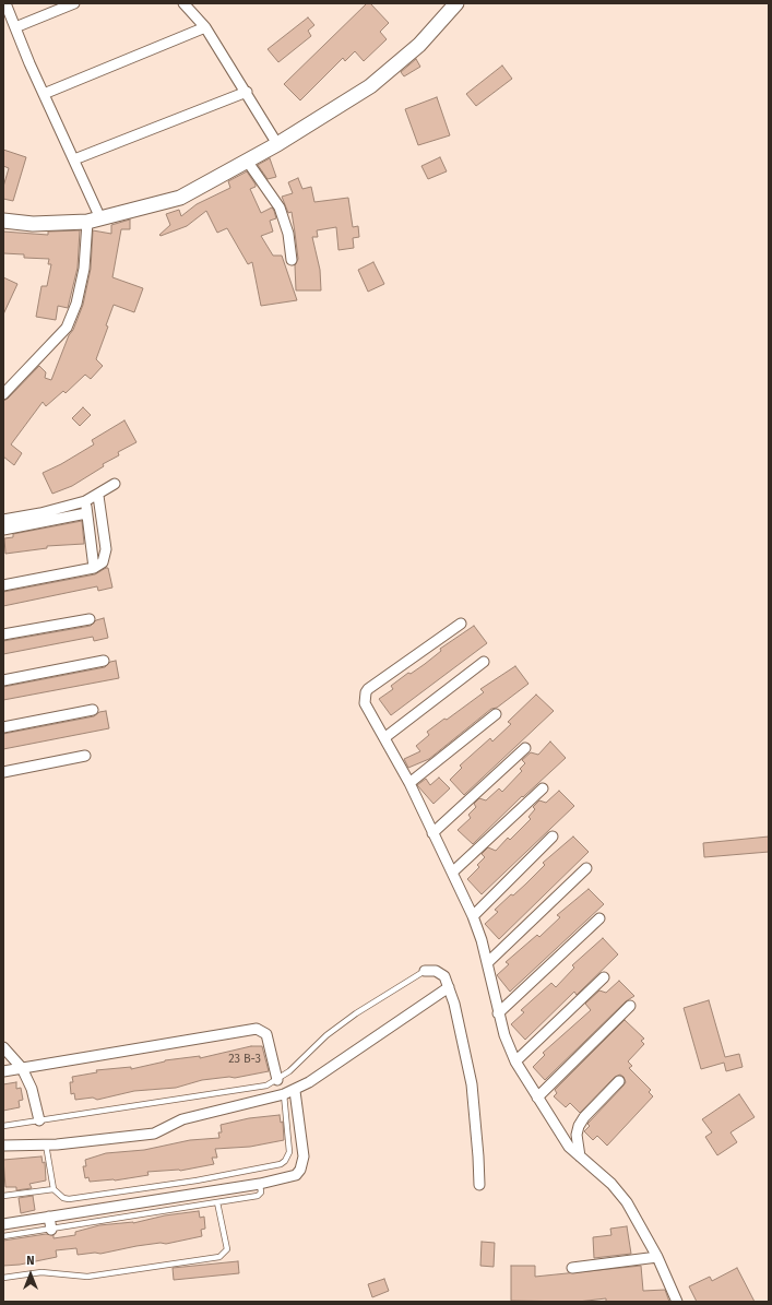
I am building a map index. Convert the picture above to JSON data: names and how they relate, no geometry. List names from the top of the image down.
{
  "house_numbers": ["23 B-3"],
  "north": "top"
}
